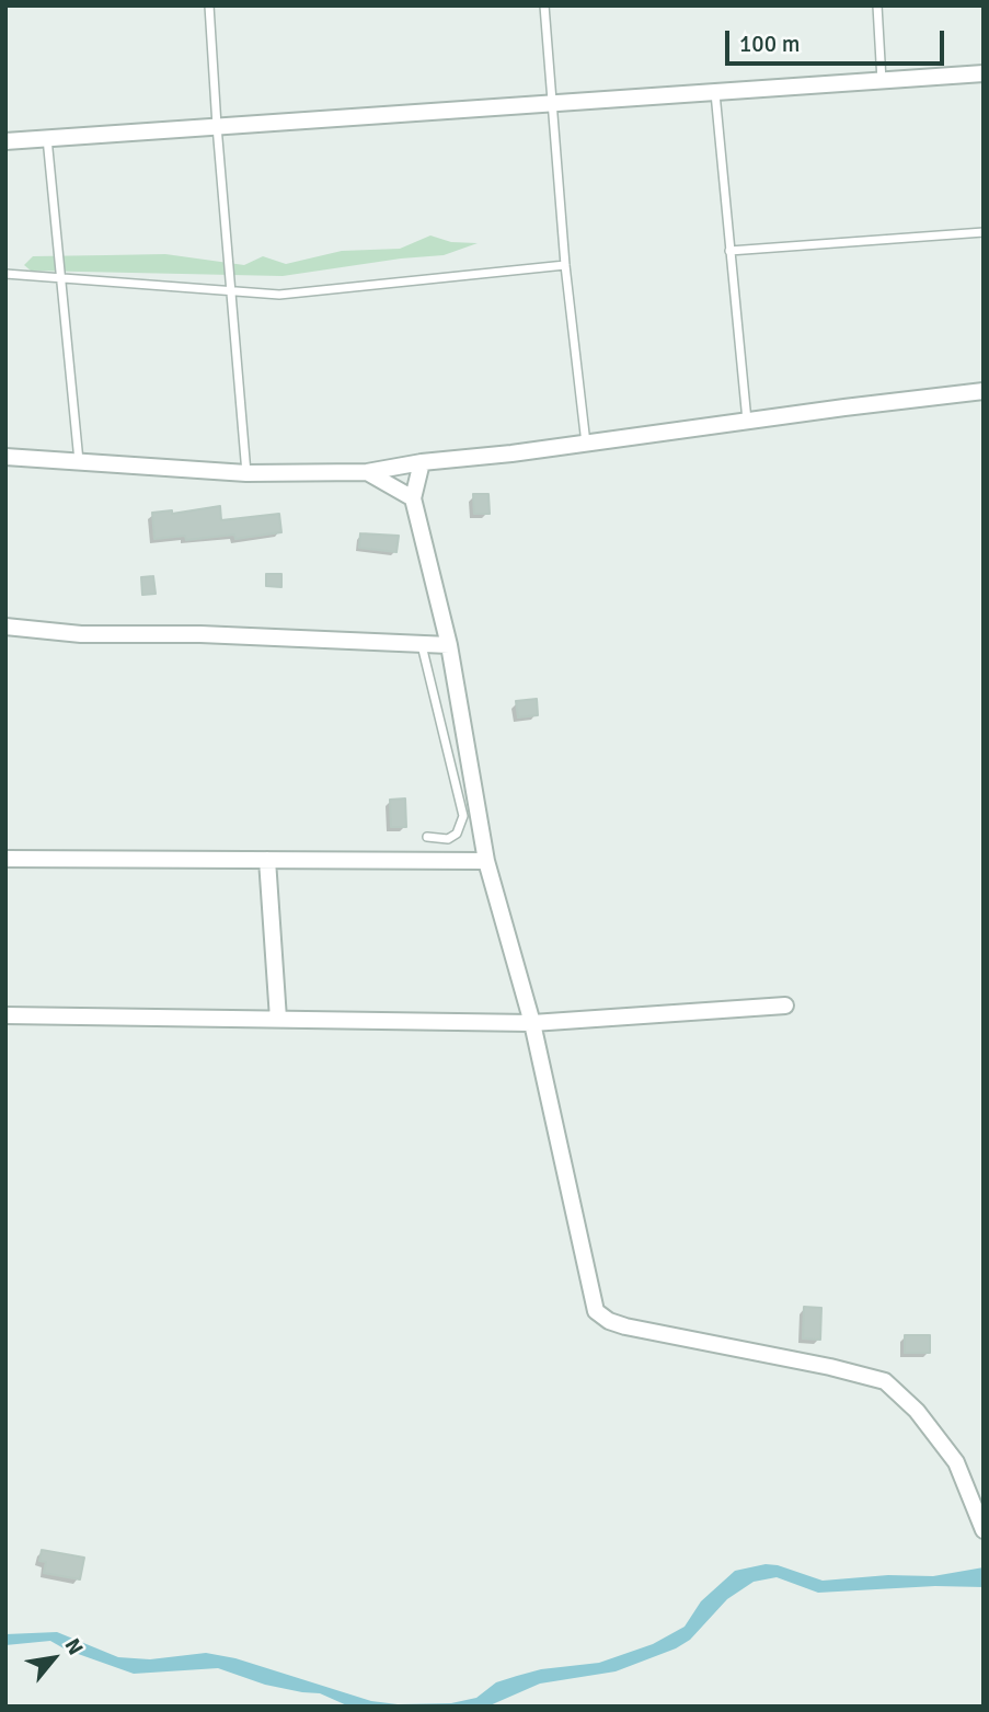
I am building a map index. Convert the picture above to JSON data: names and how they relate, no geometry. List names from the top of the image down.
{
  "scale_bar": "100 m",
  "north": "top right"
}
